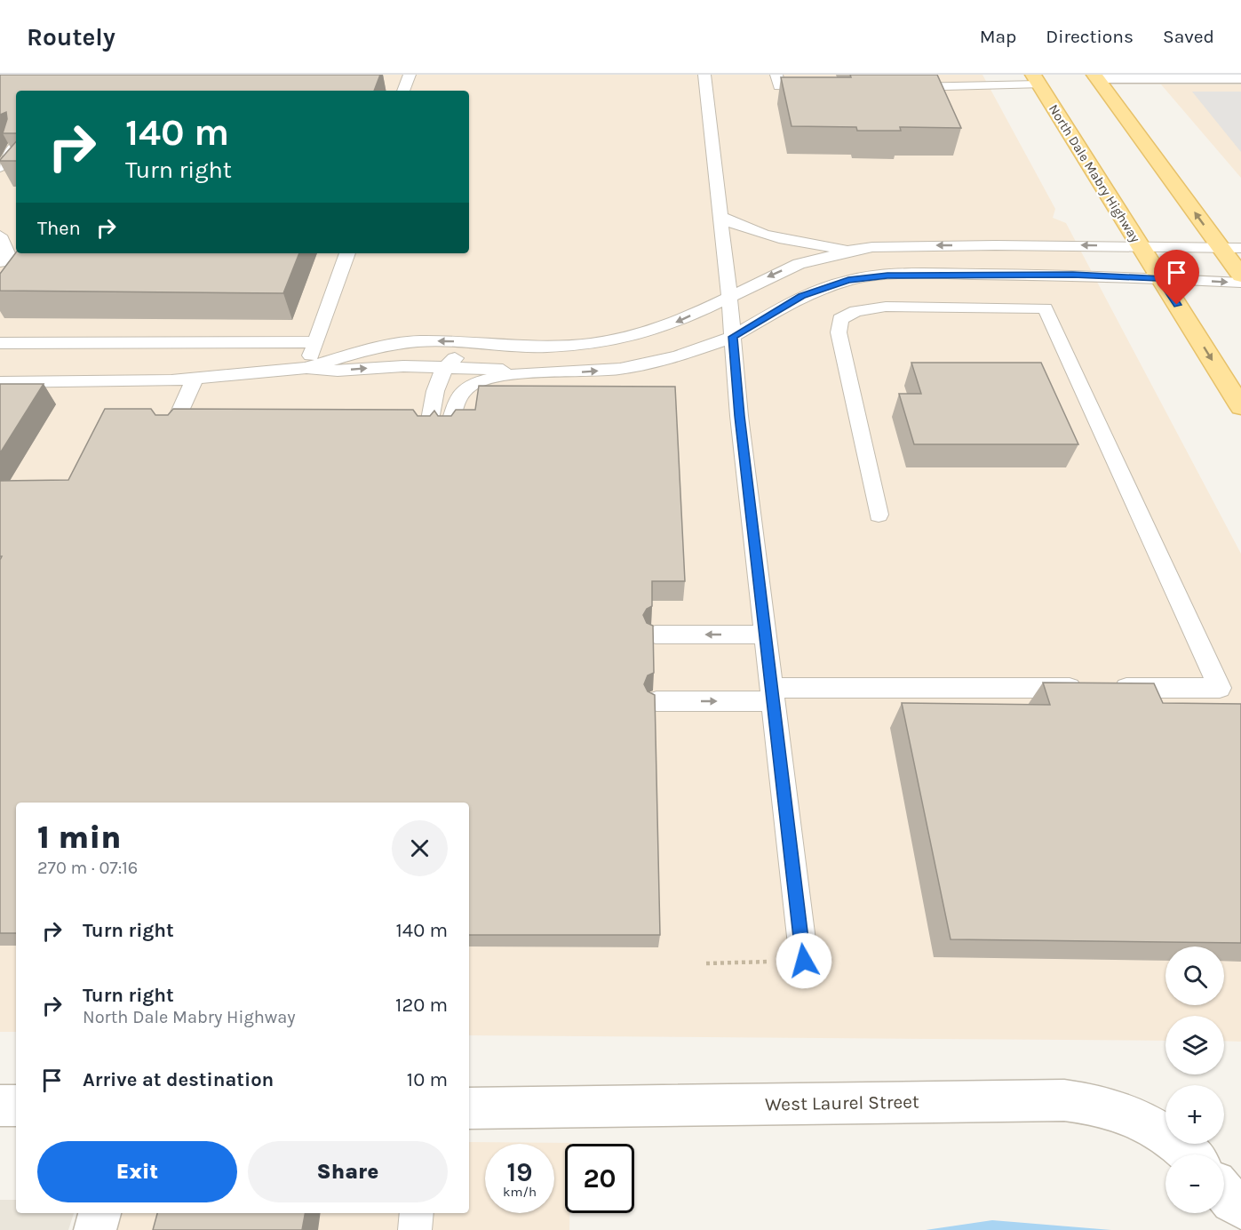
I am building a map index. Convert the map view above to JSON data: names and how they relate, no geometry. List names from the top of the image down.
{
  "streets": {
    "main road": ["North Dale Mabry Highway"],
    "street": ["West Laurel Street"]
  },
  "one_way": ["North Dale Mabry Highway"],
  "page": {
    "header": "Routely",
    "nav": ["Map", "Directions", "Saved"],
    "turn": ["140 m", "Turn right"],
    "then": "Then",
    "heading": ["1 min", "270 m · 07:16"],
    "list": [
      {
        "name": "Turn right",
        "value": "140 m"
      },
      {
        "name": "Turn right",
        "note": "North Dale Mabry Highway",
        "value": "120 m"
      },
      {
        "name": "Arrive at destination",
        "value": "10 m"
      }
    ],
    "map_buttons": ["+", "−"],
    "buttons": ["Exit", "Share"],
    "speed": "19 km/h",
    "limit": "20"
  }
}
